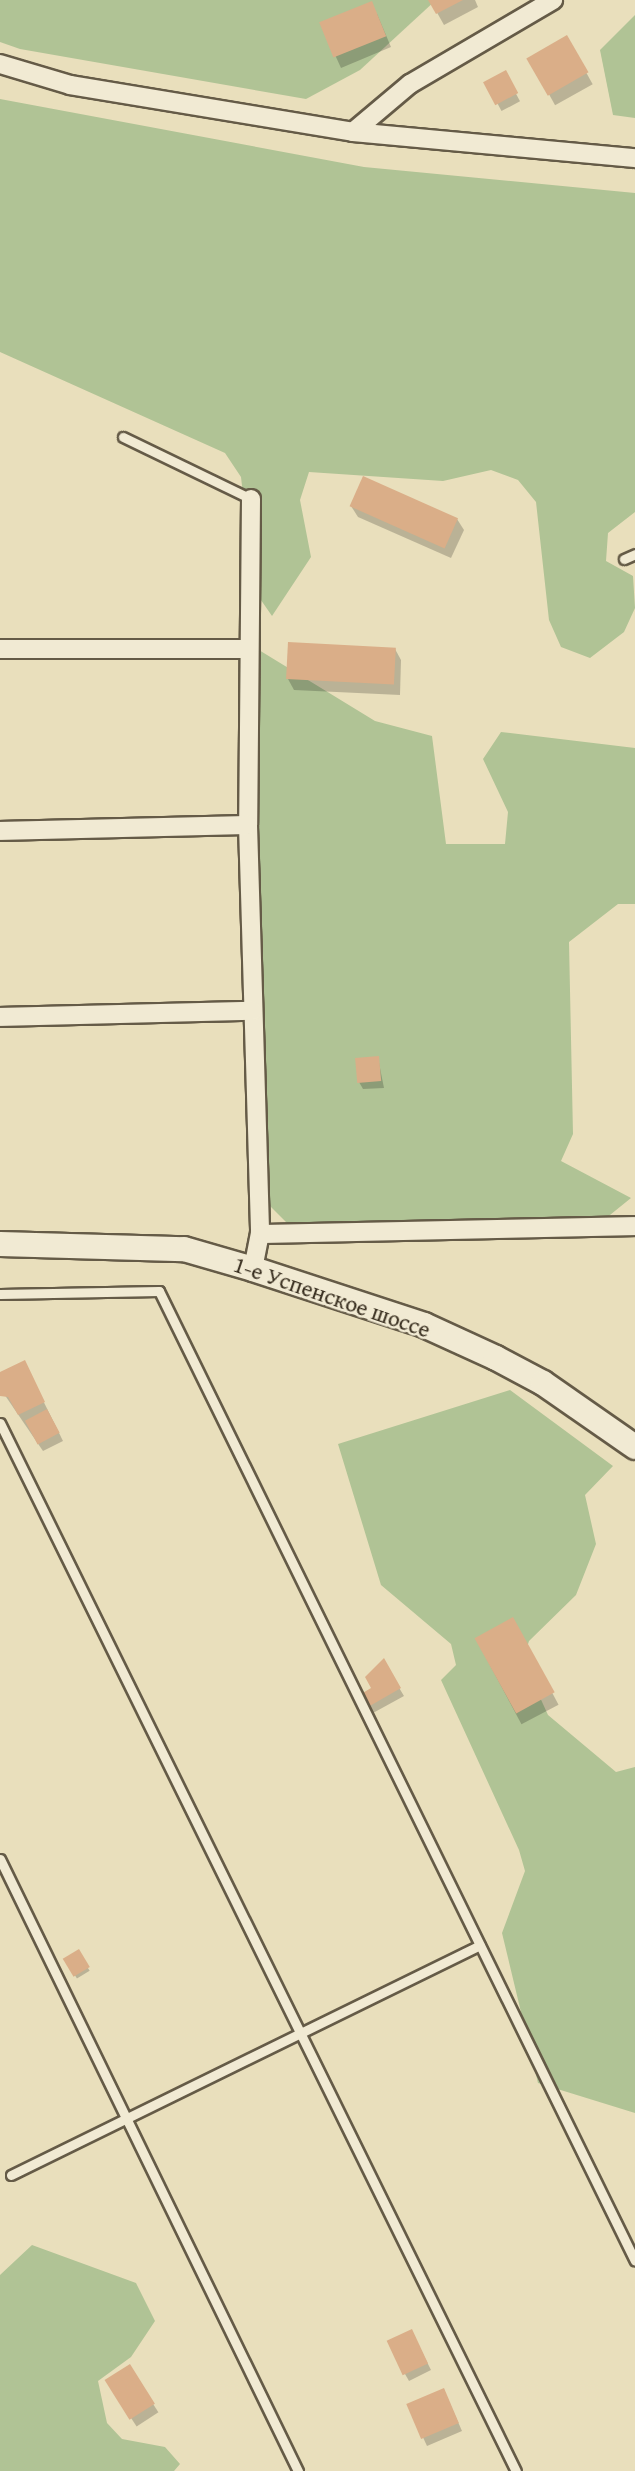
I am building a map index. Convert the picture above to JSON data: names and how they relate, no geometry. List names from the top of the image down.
{
  "streets": {
    "main road": ["1-е Успенское шоссе"]
  }
}
